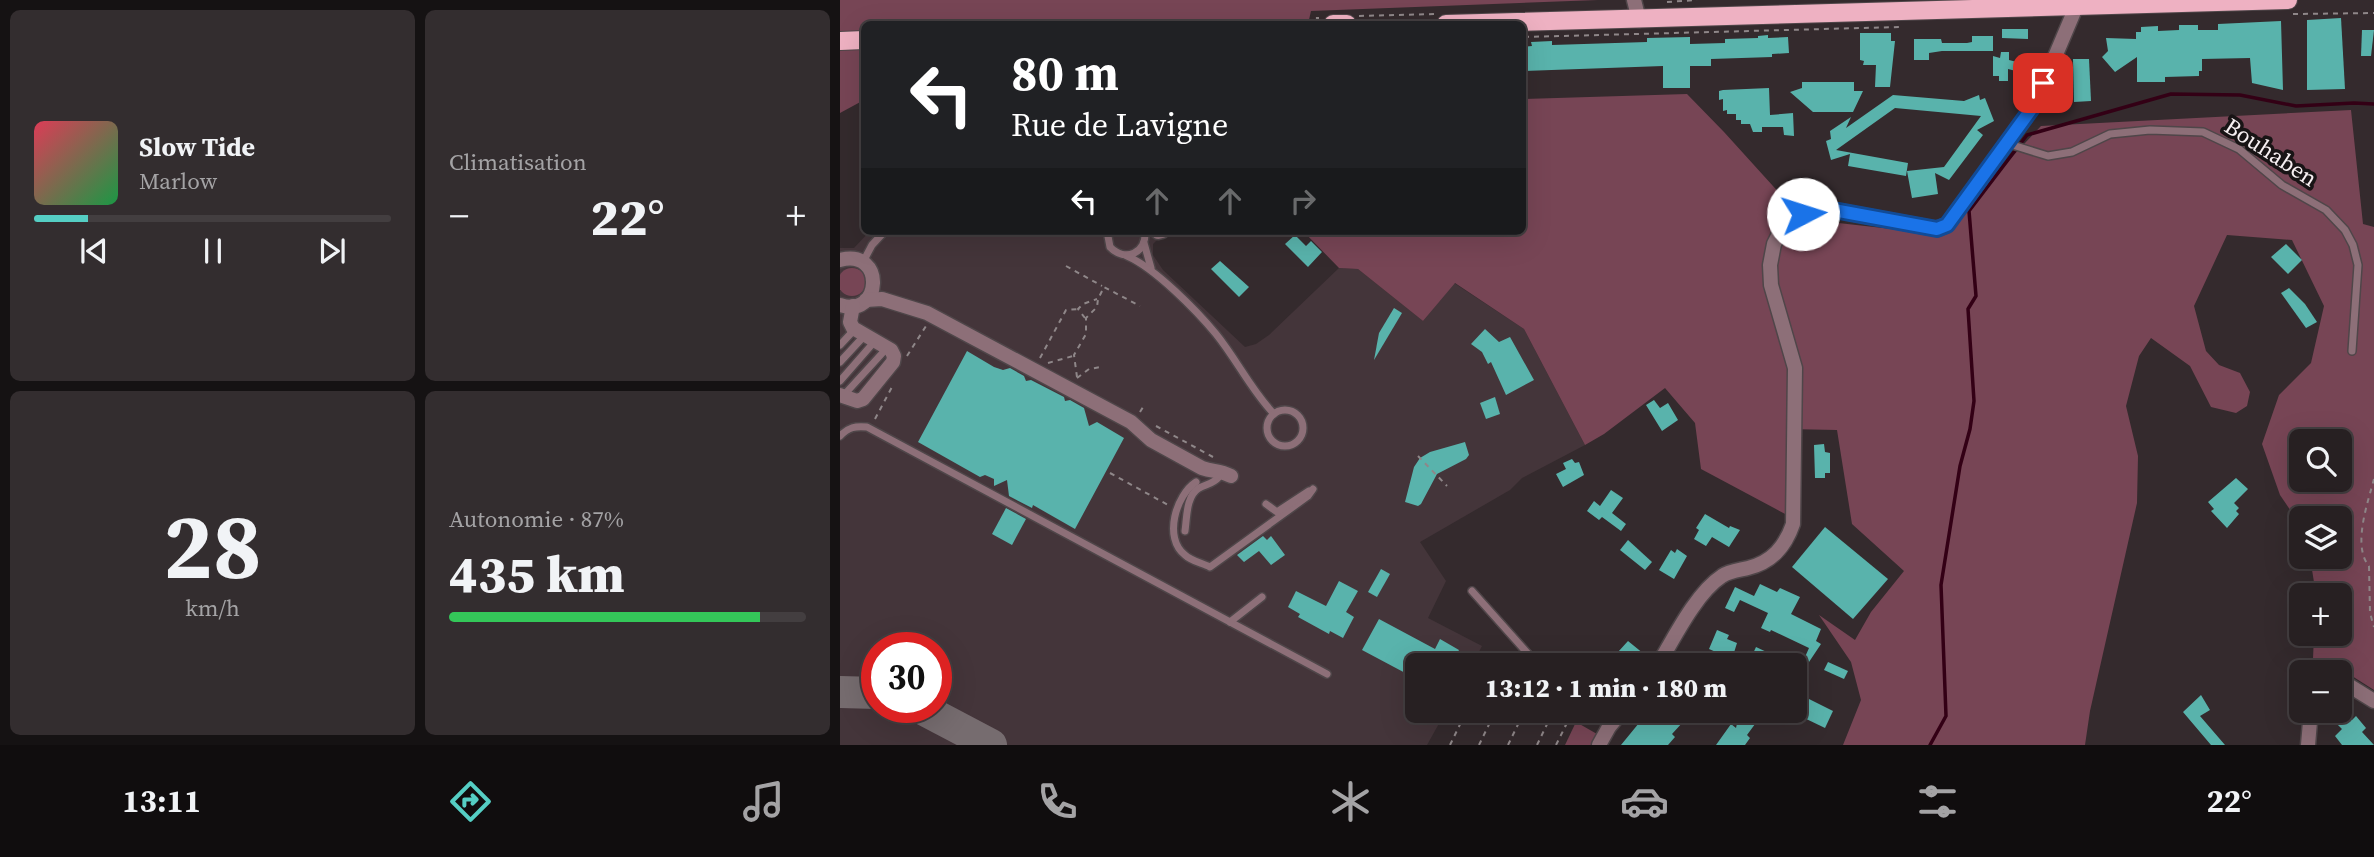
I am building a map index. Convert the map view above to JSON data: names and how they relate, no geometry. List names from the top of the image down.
{
  "streets": {
    "lane": ["Bouhaben"]
  },
  "page": {
    "tile": [
      "Climatisation",
      ["28", "km/h"],
      ["Autonomie · 87%", "435 km"]
    ],
    "turn": ["80 m", "Rue de Lavigne"],
    "song": ["Slow Tide", "Marlow"],
    "heat": ["−", "22°", "+"],
    "map_buttons": ["+", "−"],
    "limit": "30",
    "trip": "13:12 · 1 min · 180 m",
    "tabs": ["13:11", "22°"]
  }
}
